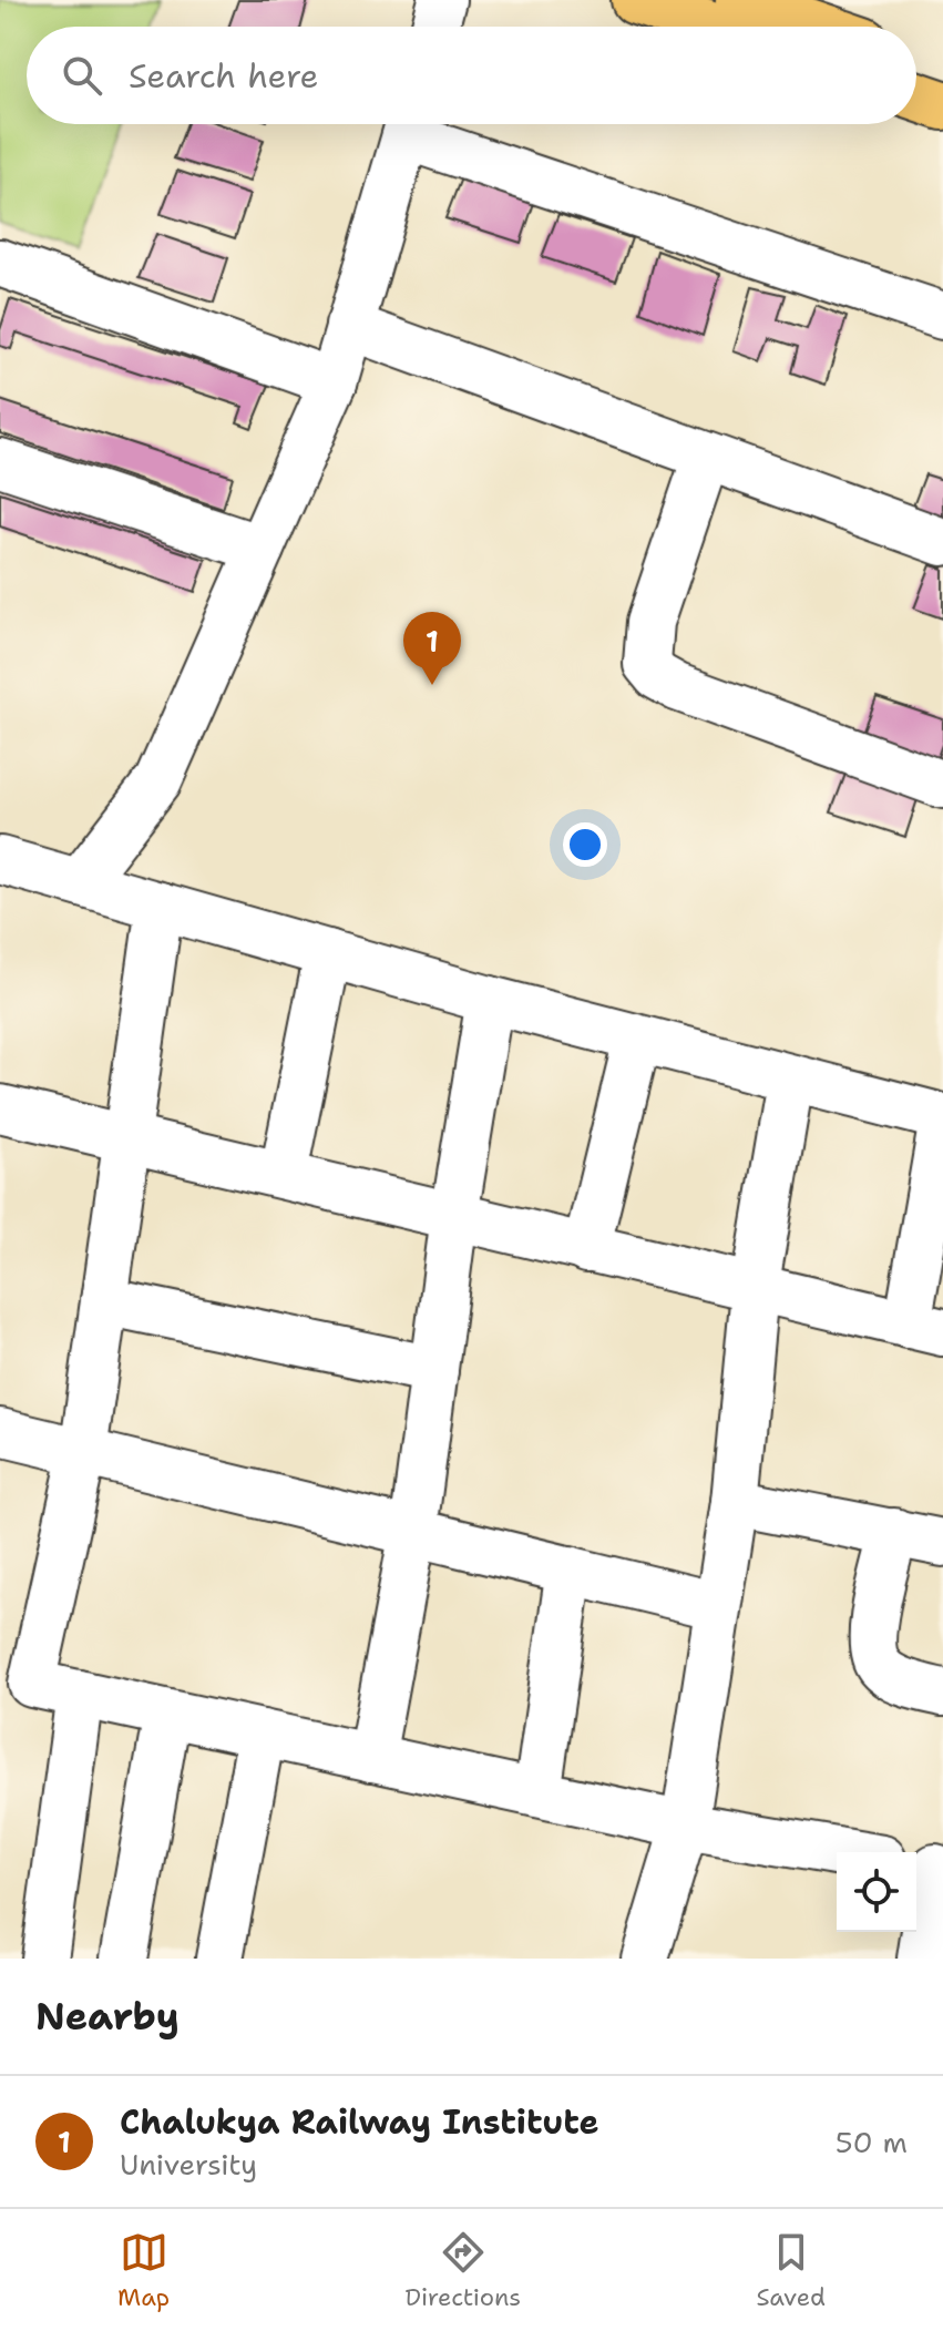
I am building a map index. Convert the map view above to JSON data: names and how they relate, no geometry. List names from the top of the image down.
{
  "page": {
    "search": "Search here",
    "pins": "1",
    "heading": "Nearby",
    "list": [
      {
        "mark": "1",
        "name": "Chalukya Railway Institute",
        "note": "University",
        "value": "50 m"
      }
    ],
    "nav": ["Map", "Directions", "Saved"]
  }
}
